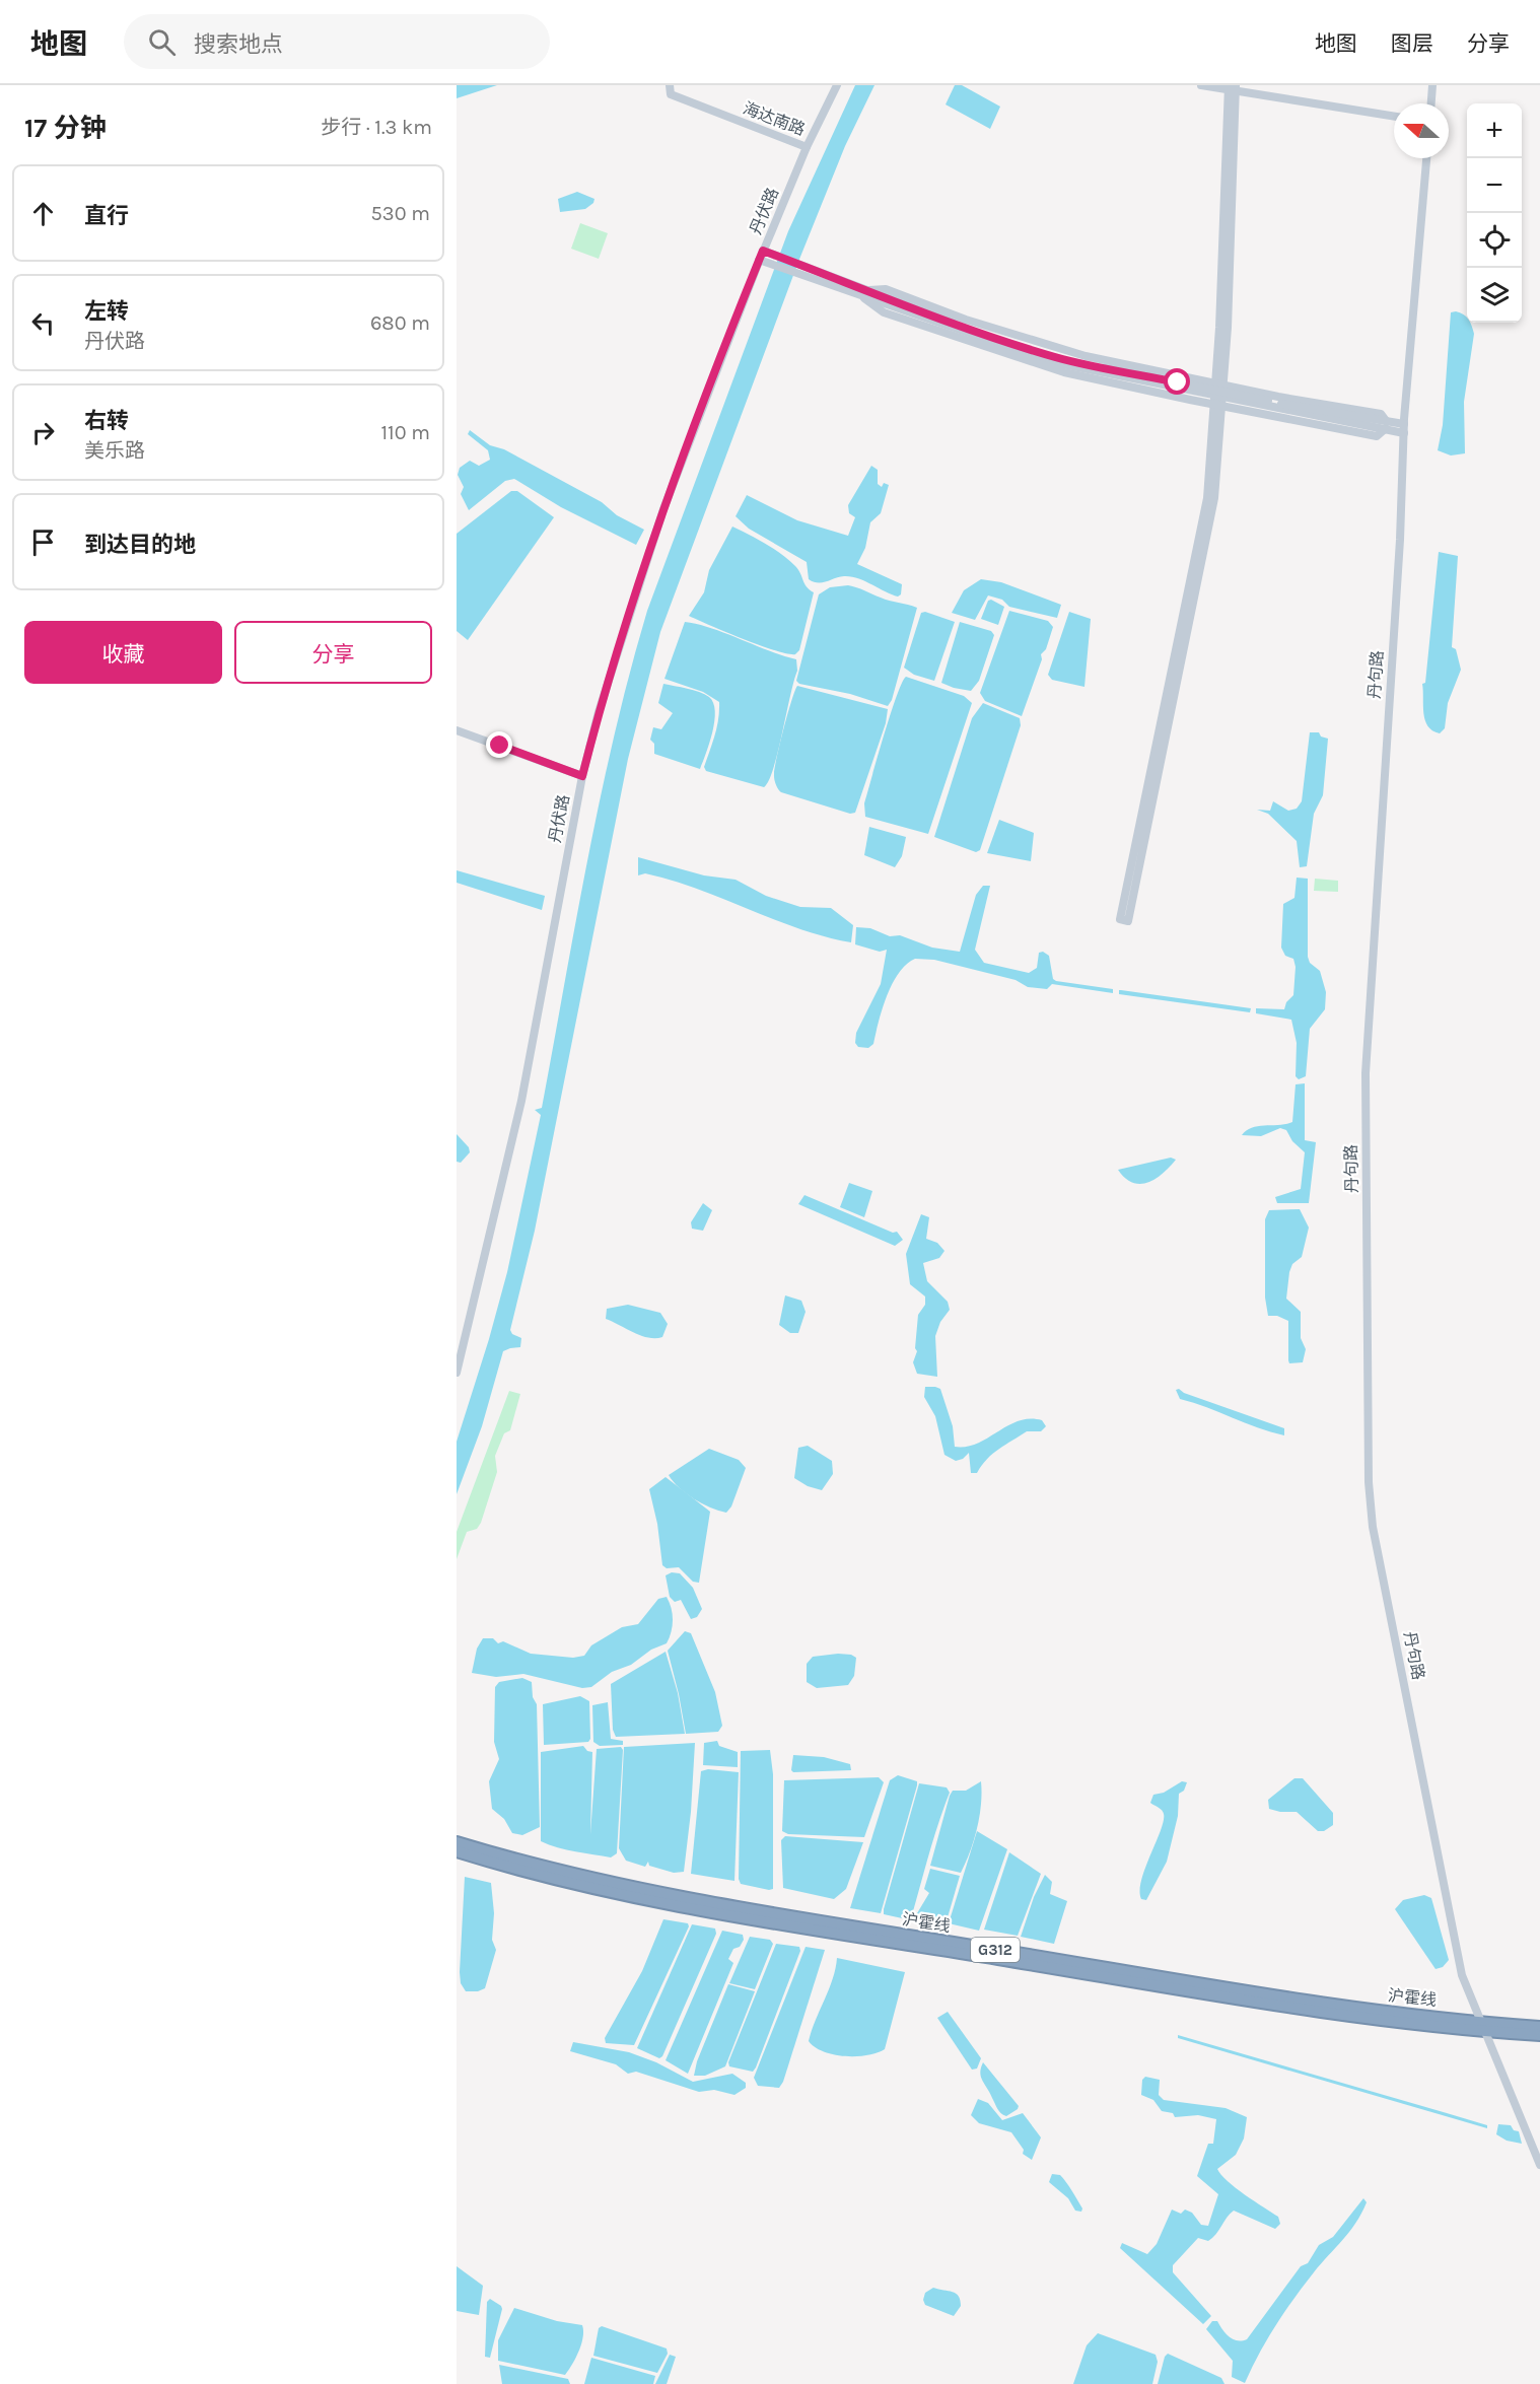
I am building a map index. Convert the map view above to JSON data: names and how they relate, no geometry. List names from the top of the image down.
{
  "streets": {
    "highway": ["沪霍线", "G312"],
    "main road": ["海达南路", "丹伏路", "丹句路"]
  },
  "crossings": [
    ["海达南路", "丹伏路"],
    ["丹句路", "沪霍线"]
  ],
  "north": "left",
  "page": {
    "header": "地图",
    "search": "搜索地点",
    "nav": ["地图", "图层", "分享"],
    "heading": ["17 分钟", "步行 · 1.3 km"],
    "map_buttons": ["+", "−"],
    "list": [
      ["直行", "530 m"],
      ["左转", "丹伏路", "680 m"],
      ["右转", "美乐路", "110 m"],
      "到达目的地"
    ],
    "buttons": ["收藏", "分享"]
  }
}
